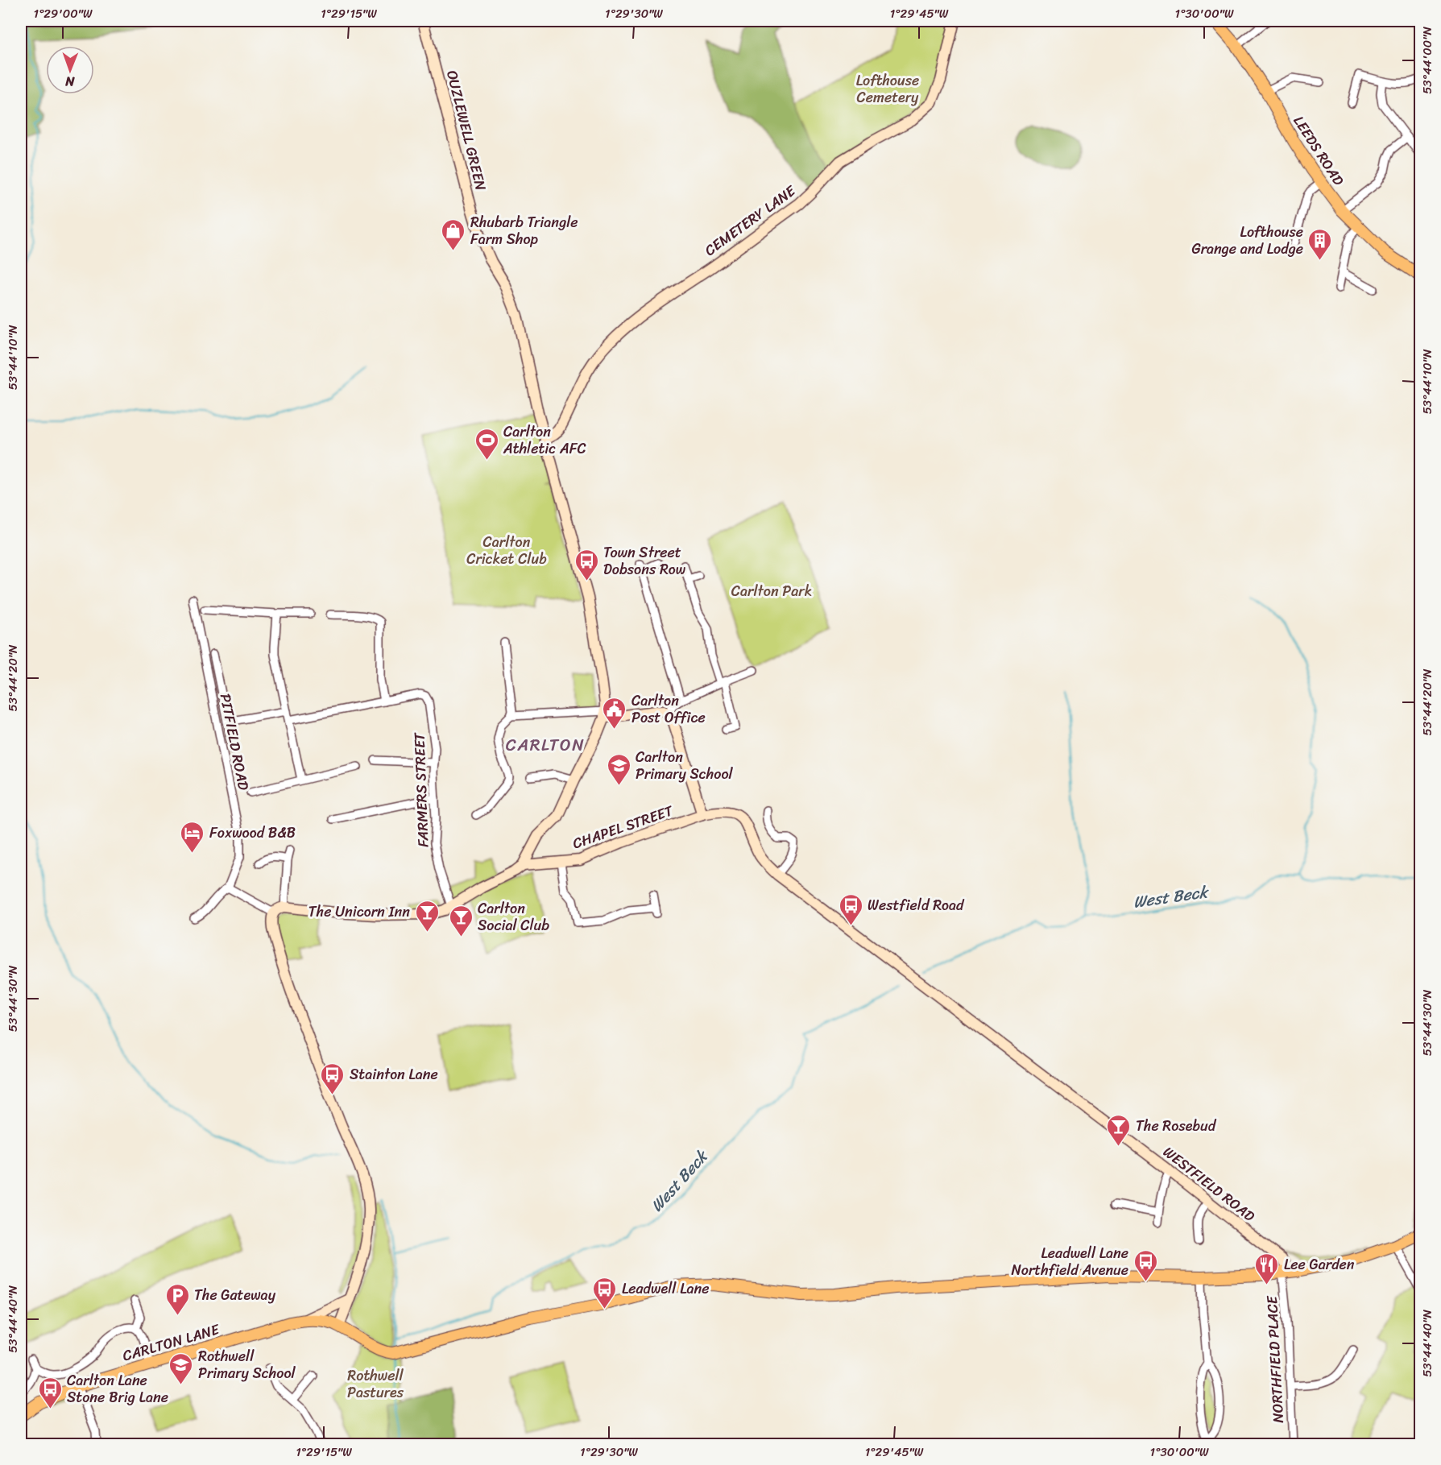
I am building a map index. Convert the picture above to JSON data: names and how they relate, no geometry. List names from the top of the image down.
{
  "streets": {
    "main road": ["LEEDS ROAD", "CARLTON LANE"],
    "street": [
      "OUZLEWELL GREEN",
      "CEMETERY LANE",
      "PITFIELD ROAD",
      "FARMERS STREET",
      "CHAPEL STREET",
      "WESTFIELD ROAD",
      "NORTHFIELD PLACE"
    ]
  },
  "crossings": [
    ["OUZLEWELL GREEN", "CEMETERY LANE"],
    ["CHAPEL STREET", "WESTFIELD ROAD"],
    ["WESTFIELD ROAD", "NORTHFIELD PLACE"]
  ],
  "districts": ["CARLTON"],
  "water": ["West Beck"],
  "parks": [
    "Lofthouse Cemetery",
    "Carlton Cricket Club",
    "Carlton Park",
    "Rothwell Pastures"
  ],
  "places": {
    "shop": ["Rhubarb Triangle Farm Shop"],
    "building": ["Lofthouse Grange and Lodge"],
    "sports": ["Carlton Athletic AFC"],
    "bus stop": [
      "Town Street Dobsons Row",
      "Westfield Road",
      "Stainton Lane",
      "Leadwell Lane Northfield Avenue",
      "Leadwell Lane",
      "Carlton Lane Stone Brig Lane"
    ],
    "public building": ["Carlton Post Office"],
    "school or university": ["Carlton Primary School", "Rothwell Primary School"],
    "hotel": ["Foxwood B&B"],
    "bar": ["The Unicorn Inn", "Carlton Social Club", "The Rosebud"],
    "restaurant": ["Lee Garden"],
    "parking": ["The Gateway"]
  },
  "north": "bottom",
  "coordinates": [
    "1°29'00\"W",
    "1°29'15\"W",
    "1°29'30\"W",
    "1°29'45\"W",
    "1°30'00\"W",
    "53°44'00\"N",
    "53°44'10\"N",
    "53°44'20\"N",
    "53°44'30\"N",
    "53°44'40\"N"
  ]
}
